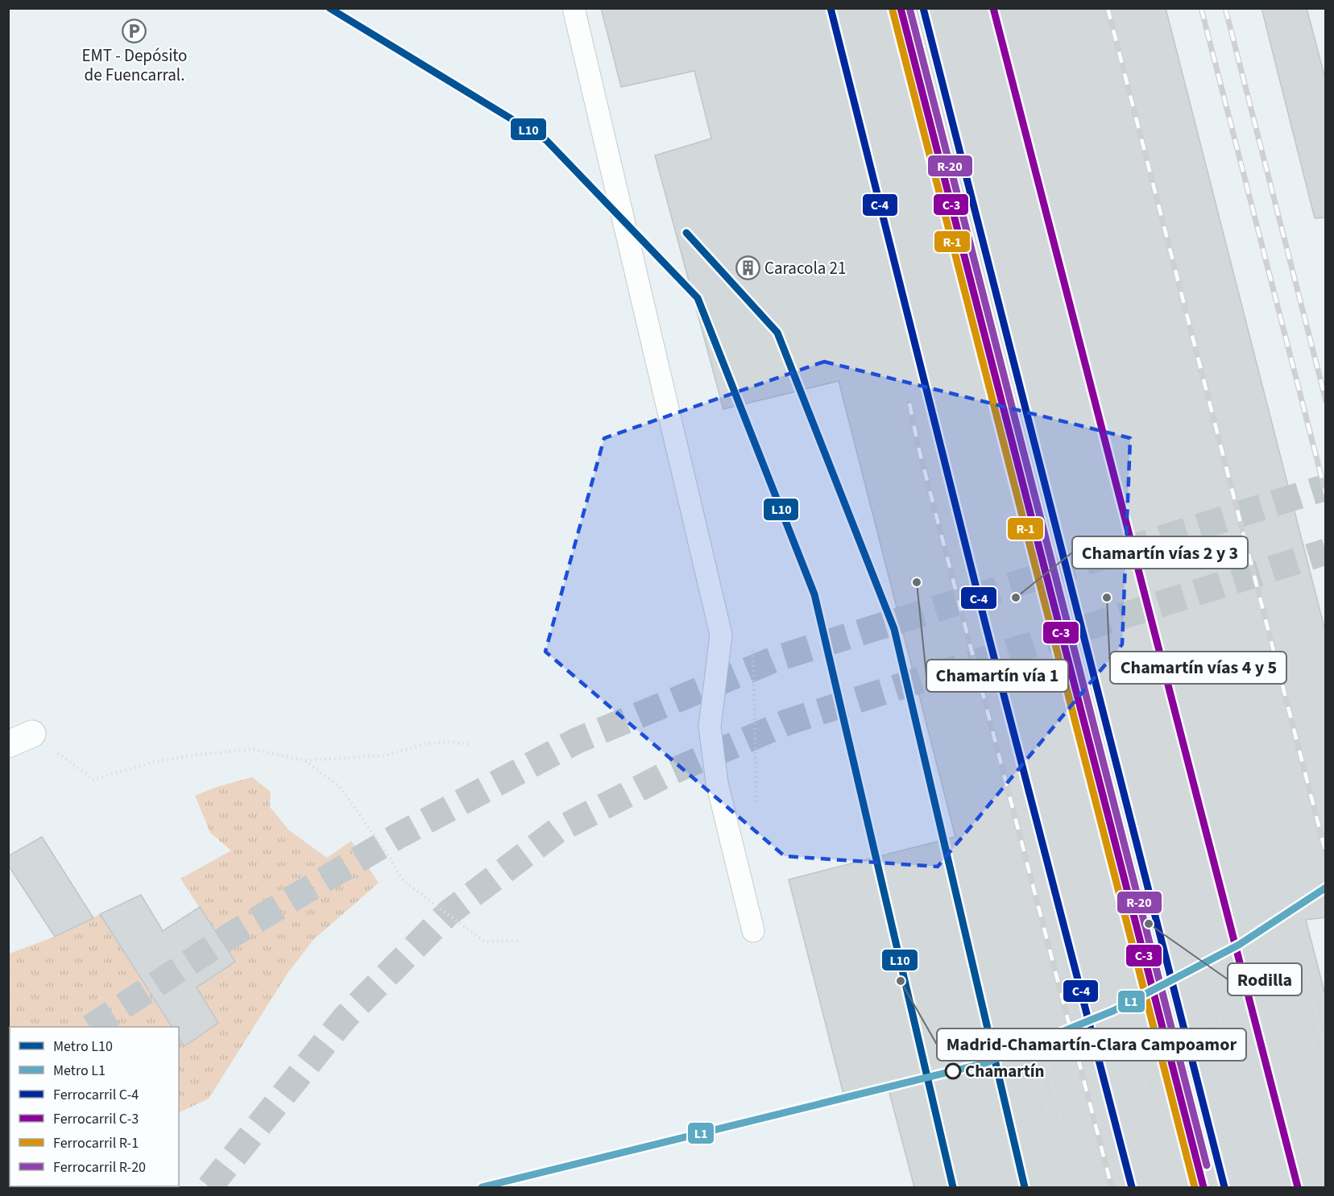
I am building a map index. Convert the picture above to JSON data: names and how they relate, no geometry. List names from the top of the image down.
{
  "places": {
    "parking": ["EMT - Depósito de Fuencarral."],
    "building": ["Caracola 21"],
    "other": [
      "Chamartín vía 1",
      "Chamartín vías 2 y 3",
      "Chamartín vías 4 y 5",
      "Rodilla",
      "Madrid-Chamartín-Clara Campoamor",
      "Chamartín"
    ]
  },
  "lines": [
    "metro line L10",
    "rail line C-4",
    "rail line C-3",
    "rail line R-20",
    "rail line R-1",
    "metro line L1"
  ],
  "legend": [
    "Metro L10",
    "Metro L1",
    "Ferrocarril C-4",
    "Ferrocarril C-3",
    "Ferrocarril R-1",
    "Ferrocarril R-20"
  ]
}
